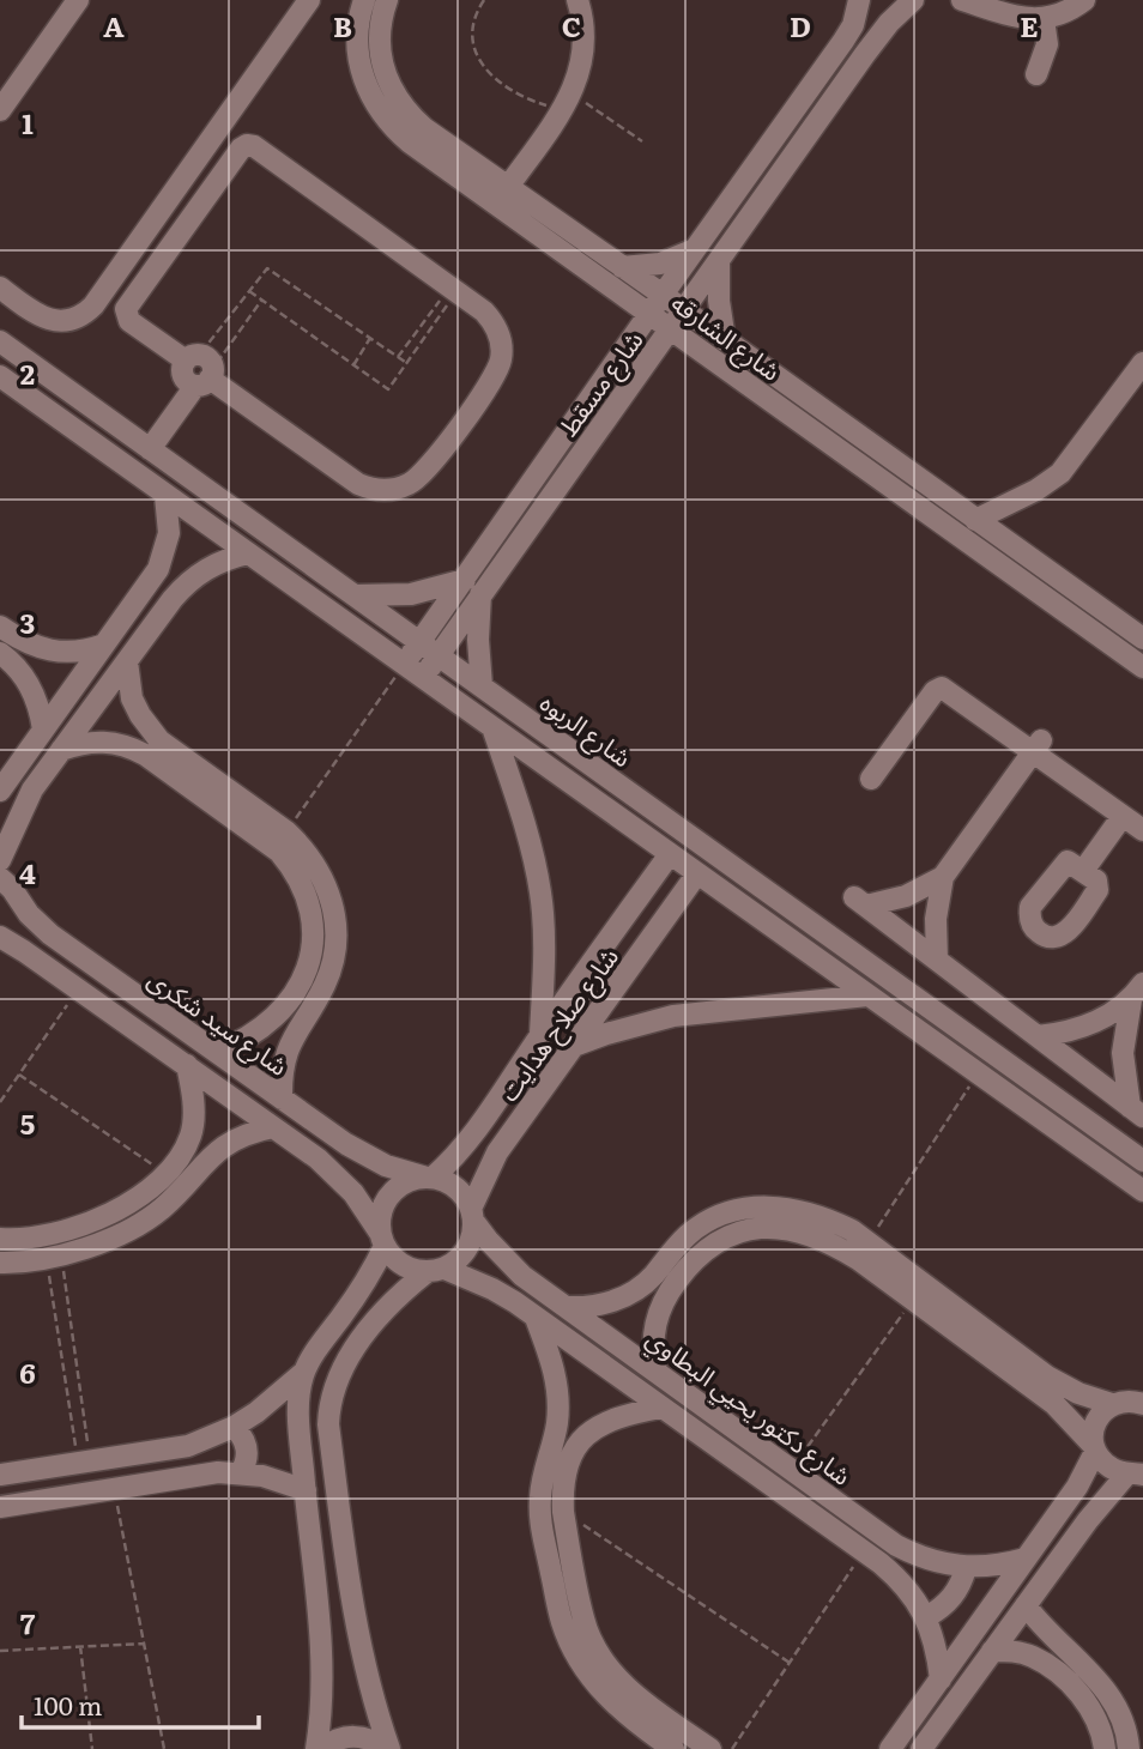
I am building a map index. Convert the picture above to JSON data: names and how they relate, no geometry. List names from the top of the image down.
{
  "streets": {
    "street": [
      "شارع الشارقه",
      "شارع مسقط",
      "شارع الربوه",
      "شارع سيد شكرى",
      "شارع صلاح هدايت",
      "شارع دكتور يحيي البطاوي"
    ]
  },
  "crossings": [
    ["شارع الشارقه", "شارع مسقط"],
    ["شارع مسقط", "شارع الربوه"],
    ["شارع سيد شكرى", "شارع صلاح هدايت"],
    ["شارع سيد شكرى", "شارع دكتور يحيي البطاوي"],
    ["شارع صلاح هدايت", "شارع دكتور يحيي البطاوي"]
  ],
  "scale_bar": "100 m",
  "grid": {
    "columns": [
      "A",
      "B",
      "C",
      "D",
      "E"
    ],
    "rows": [
      "1",
      "2",
      "3",
      "4",
      "5",
      "6",
      "7"
    ]
  }
}
